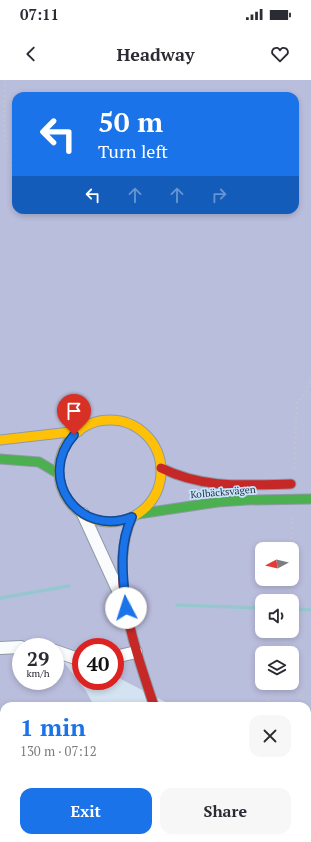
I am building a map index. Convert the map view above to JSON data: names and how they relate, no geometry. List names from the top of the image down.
{
  "streets": {
    "main road": ["Kolbäcksvägen"]
  },
  "north": "left",
  "page": {
    "status": "07:11",
    "header": "Headway",
    "turn": ["50 m", "Turn left"],
    "speed": "29 km/h",
    "limit": "40",
    "heading": ["1 min", "130 m · 07:12"],
    "buttons": ["Exit", "Share"]
  }
}
